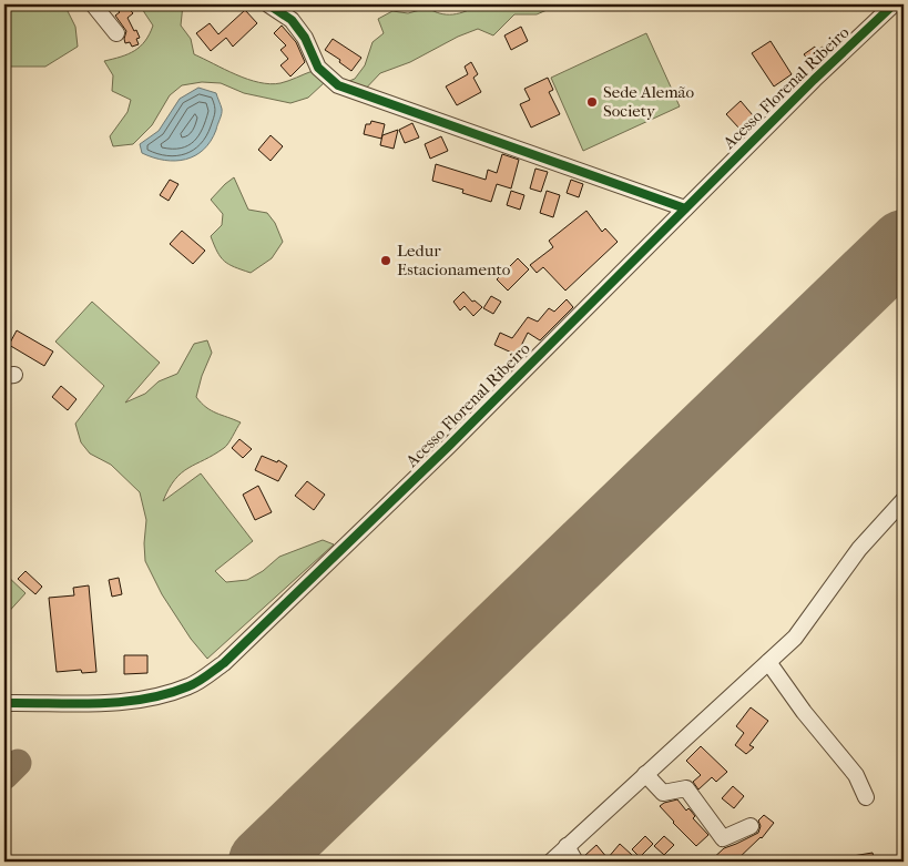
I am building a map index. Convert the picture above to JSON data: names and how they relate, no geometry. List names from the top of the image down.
{
  "streets": {
    "street": ["Acesso Florenal Ribeiro"]
  },
  "places": ["Sede Alemão Society", "Ledur Estacionamento"]
}
